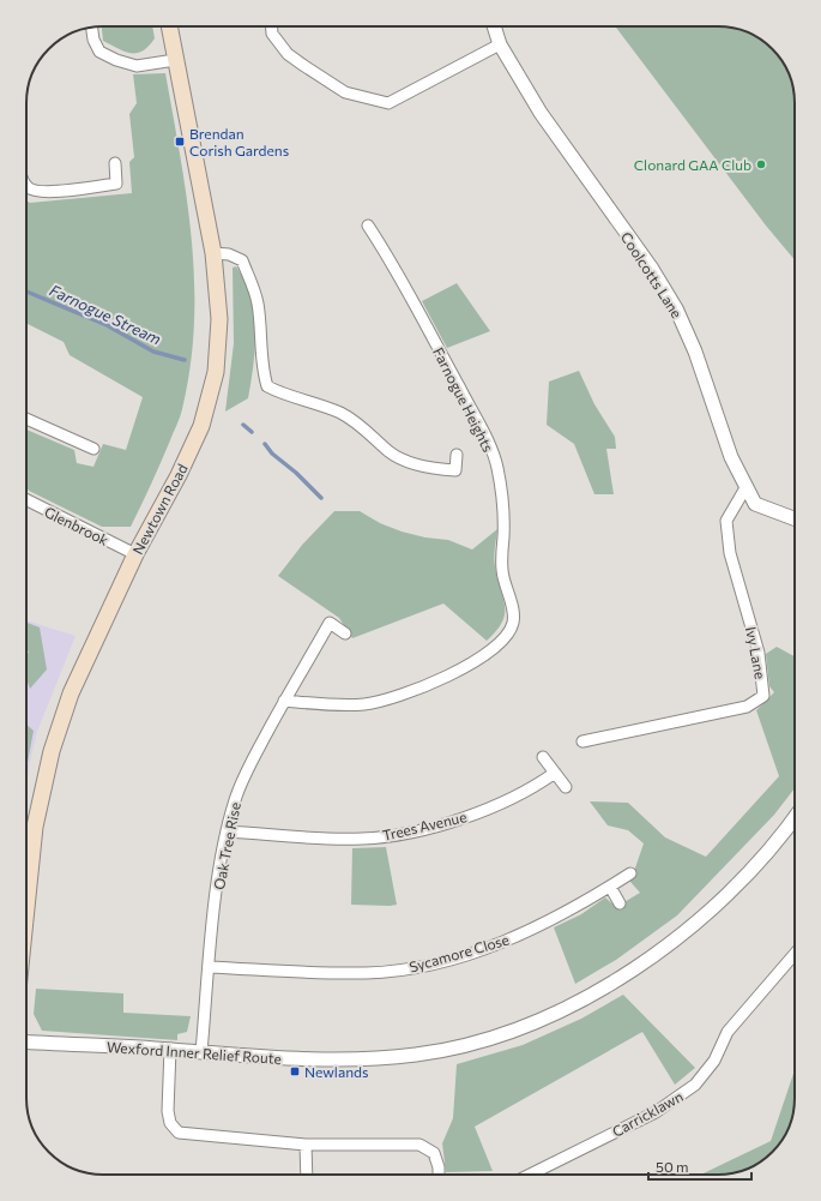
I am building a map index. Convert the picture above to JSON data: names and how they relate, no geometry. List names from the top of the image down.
{
  "streets": {
    "main road": ["Newtown Road"],
    "street": [
      "Coolcotts Lane",
      "Farnogue Heights",
      "Glenbrook",
      "Ivy Lane",
      "Trees Avenue",
      "Oak Tree Rise",
      "Sycamore Close",
      "Wexford Inner Relief Route",
      "Carricklawn"
    ]
  },
  "crossings": [
    ["Coolcotts Lane", "Ivy Lane"],
    ["Farnogue Heights", "Oak Tree Rise"],
    ["Newtown Road", "Glenbrook"],
    ["Trees Avenue", "Oak Tree Rise"],
    ["Oak Tree Rise", "Sycamore Close"],
    ["Oak Tree Rise", "Wexford Inner Relief Route"]
  ],
  "water": ["Farnogue Stream"],
  "places": {
    "transit": ["Brendan Corish Gardens", "Newlands"],
    "other": ["Clonard GAA Club"]
  },
  "scale_bar": "50 m"
}
